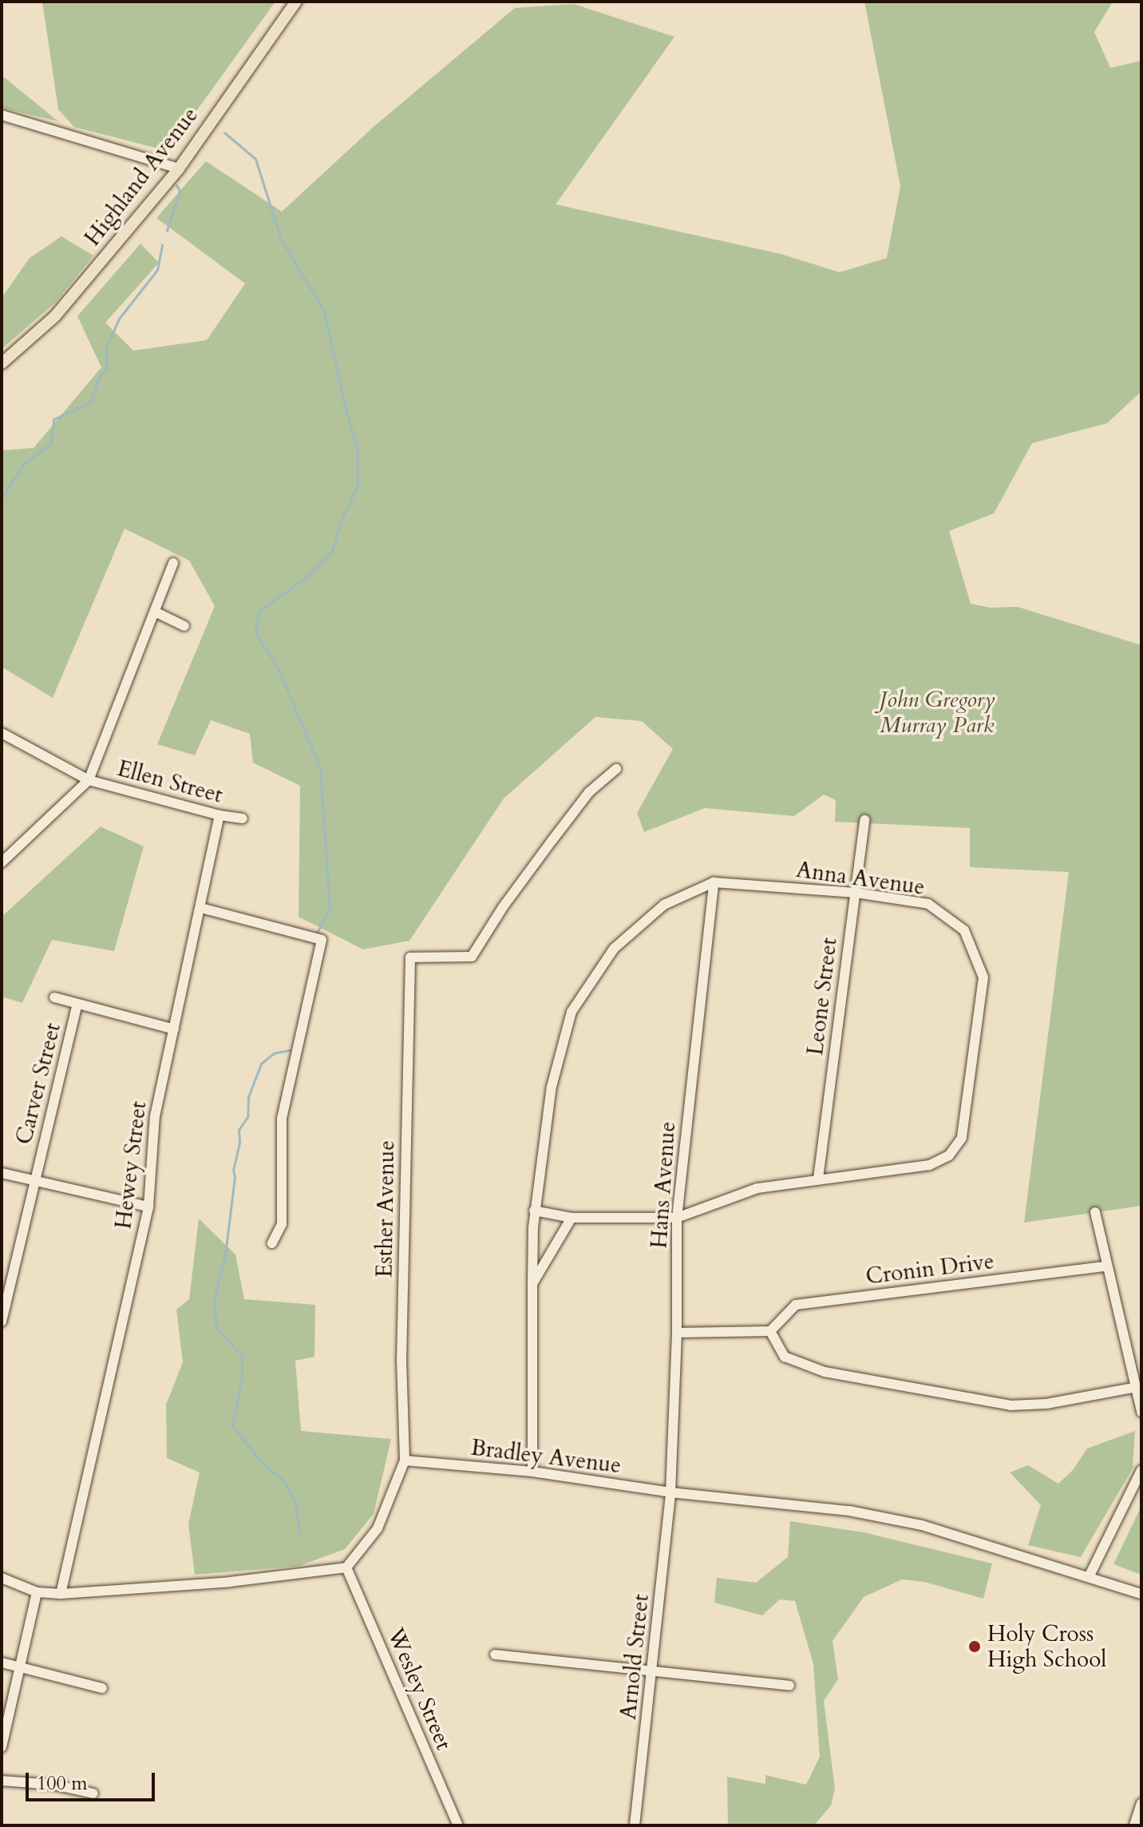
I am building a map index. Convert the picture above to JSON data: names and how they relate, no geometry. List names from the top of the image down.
{
  "streets": {
    "main road": ["Highland Avenue"],
    "street": [
      "Ellen Street",
      "Anna Avenue",
      "Leone Street",
      "Carver Street",
      "Hewey Street",
      "Hans Avenue",
      "Esther Avenue",
      "Cronin Drive",
      "Bradley Avenue",
      "Arnold Street",
      "Wesley Street"
    ]
  },
  "crossings": [
    ["Ellen Street", "Hewey Street"],
    ["Anna Avenue", "Leone Street"],
    ["Anna Avenue", "Hans Avenue"],
    ["Anna Avenue", "Bradley Avenue"],
    ["Hans Avenue", "Bradley Avenue"],
    ["Hans Avenue", "Arnold Street"],
    ["Esther Avenue", "Bradley Avenue"],
    ["Bradley Avenue", "Arnold Street"]
  ],
  "parks": ["John Gregory Murray Park"],
  "places": ["Holy Cross High School"],
  "scale_bar": "100 m"
}
